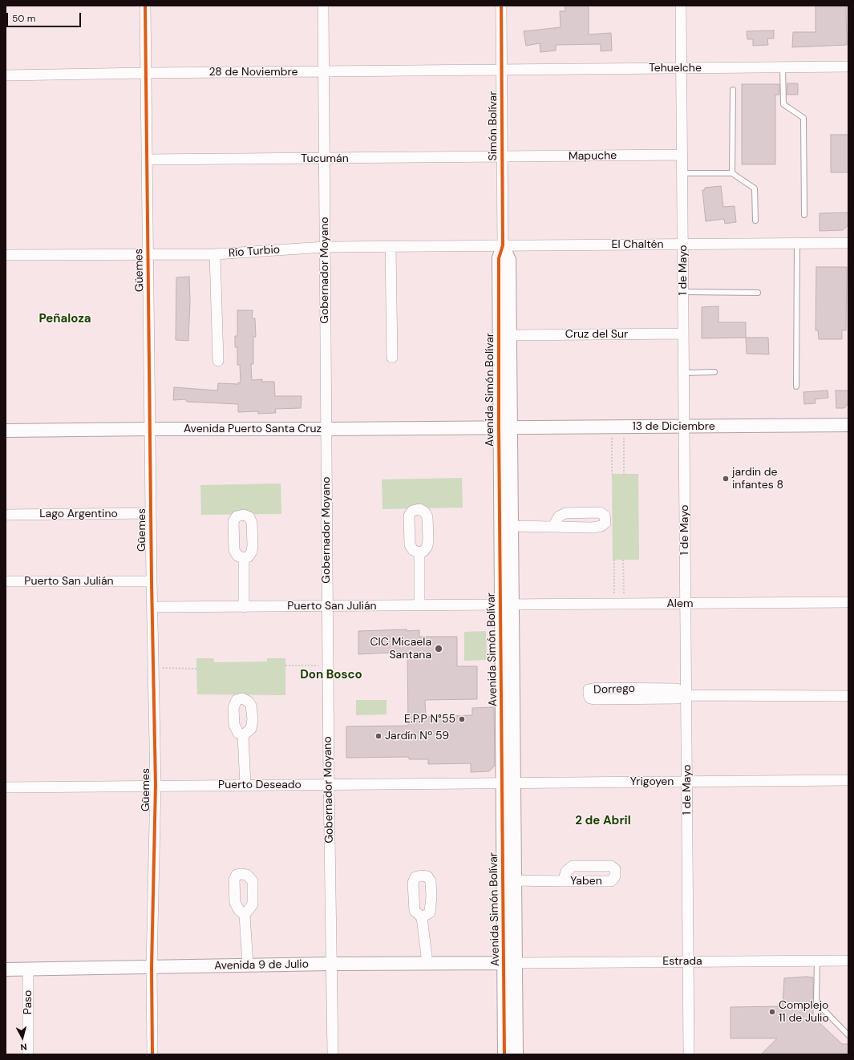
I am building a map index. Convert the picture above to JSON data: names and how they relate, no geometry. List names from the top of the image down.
{
  "streets": {
    "street": [
      "Tehuelche",
      "28 de Noviembre",
      "Simón Bolívar",
      "Mapuche",
      "Tucumán",
      "El Chaltén",
      "Río Turbio",
      "Güemes",
      "Gobernador Moyano",
      "1 de Mayo",
      "Cruz del Sur",
      "Avenida Simón Bolívar",
      "13 de Diciembre",
      "Avenida Puerto Santa Cruz",
      "Lago Argentino",
      "Puerto San Julián",
      "Alem",
      "Dorrego",
      "Yrigoyen",
      "Puerto Deseado",
      "Yaben",
      "Estrada",
      "Avenida 9 de Julio",
      "Paso"
    ]
  },
  "crossings": [
    ["Tehuelche", "28 de Noviembre"],
    ["Tehuelche", "Simón Bolívar"],
    ["Tehuelche", "1 de Mayo"],
    ["28 de Noviembre", "Simón Bolívar"],
    ["28 de Noviembre", "Güemes"],
    ["28 de Noviembre", "Gobernador Moyano"],
    ["Simón Bolívar", "Mapuche"],
    ["Simón Bolívar", "Tucumán"],
    ["Simón Bolívar", "El Chaltén"],
    ["Simón Bolívar", "Río Turbio"],
    ["Simón Bolívar", "Avenida Simón Bolívar"],
    ["Mapuche", "Tucumán"],
    ["Mapuche", "1 de Mayo"],
    ["Tucumán", "Güemes"],
    ["Tucumán", "Gobernador Moyano"],
    ["El Chaltén", "Río Turbio"],
    ["El Chaltén", "1 de Mayo"],
    ["El Chaltén", "Avenida Simón Bolívar"],
    ["Río Turbio", "Güemes"],
    ["Río Turbio", "Gobernador Moyano"],
    ["Río Turbio", "Avenida Simón Bolívar"],
    ["Güemes", "Avenida Puerto Santa Cruz"],
    ["Güemes", "Lago Argentino"],
    ["Güemes", "Puerto San Julián"],
    ["Güemes", "Puerto Deseado"],
    ["Güemes", "Avenida 9 de Julio"],
    ["Gobernador Moyano", "Avenida Puerto Santa Cruz"],
    ["Gobernador Moyano", "Puerto San Julián"],
    ["Gobernador Moyano", "Puerto Deseado"],
    ["Gobernador Moyano", "Avenida 9 de Julio"],
    ["1 de Mayo", "Cruz del Sur"],
    ["1 de Mayo", "13 de Diciembre"],
    ["1 de Mayo", "Alem"],
    ["1 de Mayo", "Dorrego"],
    ["1 de Mayo", "Yrigoyen"],
    ["1 de Mayo", "Estrada"],
    ["Cruz del Sur", "Avenida Simón Bolívar"],
    ["Avenida Simón Bolívar", "13 de Diciembre"],
    ["Avenida Simón Bolívar", "Avenida Puerto Santa Cruz"],
    ["Avenida Simón Bolívar", "Puerto San Julián"],
    ["Avenida Simón Bolívar", "Alem"],
    ["Avenida Simón Bolívar", "Yrigoyen"],
    ["Avenida Simón Bolívar", "Puerto Deseado"],
    ["Avenida Simón Bolívar", "Yaben"],
    ["Avenida Simón Bolívar", "Estrada"],
    ["Avenida Simón Bolívar", "Avenida 9 de Julio"],
    ["13 de Diciembre", "Avenida Puerto Santa Cruz"],
    ["Puerto San Julián", "Alem"],
    ["Yrigoyen", "Puerto Deseado"],
    ["Estrada", "Avenida 9 de Julio"],
    ["Avenida 9 de Julio", "Paso"]
  ],
  "districts": ["Peñaloza", "Don Bosco", "2 de Abril"],
  "places": [
    "jardin de infantes 8",
    "CIC Micaela Santana",
    "E.P.P N°55",
    "Jardín Nº 59",
    "Complejo 11 de Julio"
  ],
  "scale_bar": "50 m",
  "north": "bottom"
}
